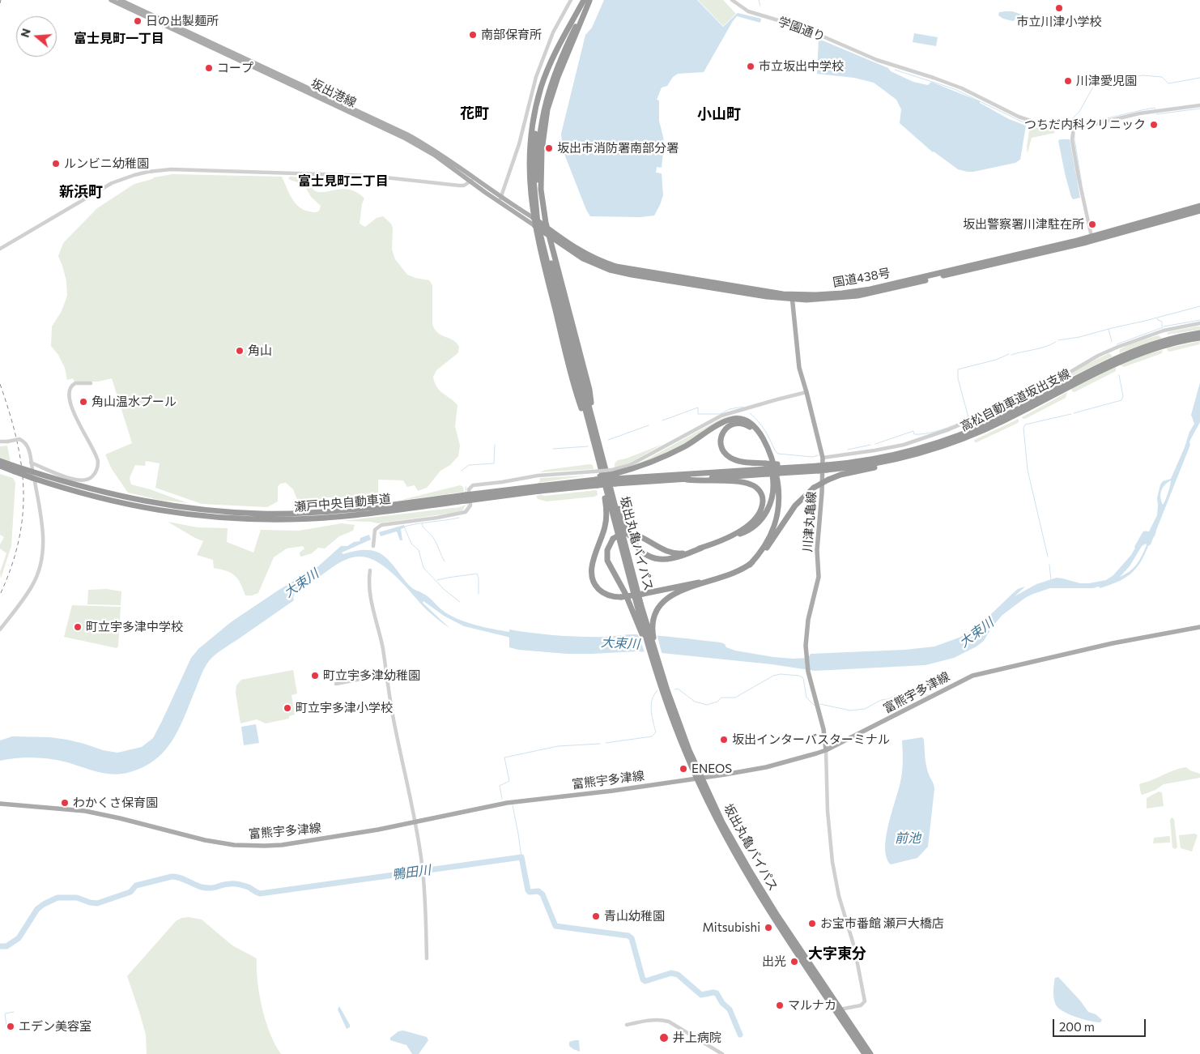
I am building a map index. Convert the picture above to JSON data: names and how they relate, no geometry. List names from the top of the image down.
{
  "streets": {
    "highway": [
      "国道438号",
      "高松自動車道坂出支線",
      "瀬戸中央自動車道",
      "坂出丸亀バイパス"
    ],
    "main road": ["坂出港線", "川津丸亀線", "富熊宇多津線"],
    "street": ["学園通り"]
  },
  "crossings": [
    ["坂出港線", "国道438号"],
    ["国道438号", "川津丸亀線"],
    ["高松自動車道坂出支線", "瀬戸中央自動車道"],
    ["川津丸亀線", "富熊宇多津線"],
    ["坂出丸亀バイパス", "富熊宇多津線"]
  ],
  "districts": [
    "富士見町一丁目",
    "花町",
    "小山町",
    "富士見町二丁目",
    "新浜町",
    "大字東分"
  ],
  "water": ["大束川", "前池", "鴨田川"],
  "places": [
    "市立川津小学校",
    "日の出製麺所",
    "南部保育所",
    "市立坂出中学校",
    "コープ",
    "川津愛児園",
    "つちだ内科クリニック",
    "坂出市消防署南部分署",
    "ルンビニ幼稚園",
    "坂出警察署川津駐在所",
    "角山",
    "角山温水プール",
    "町立宇多津中学校",
    "町立宇多津幼稚園",
    "町立宇多津小学校",
    "坂出インターバスターミナル",
    "ENEOS",
    "わかくさ保育園",
    "青山幼稚園",
    "お宝市番館 瀬戸大橋店",
    "Mitsubishi",
    "出光",
    "マルナカ",
    "エデン美容室",
    "井上病院"
  ],
  "scale_bar": "200 m",
  "north": "left"
}
